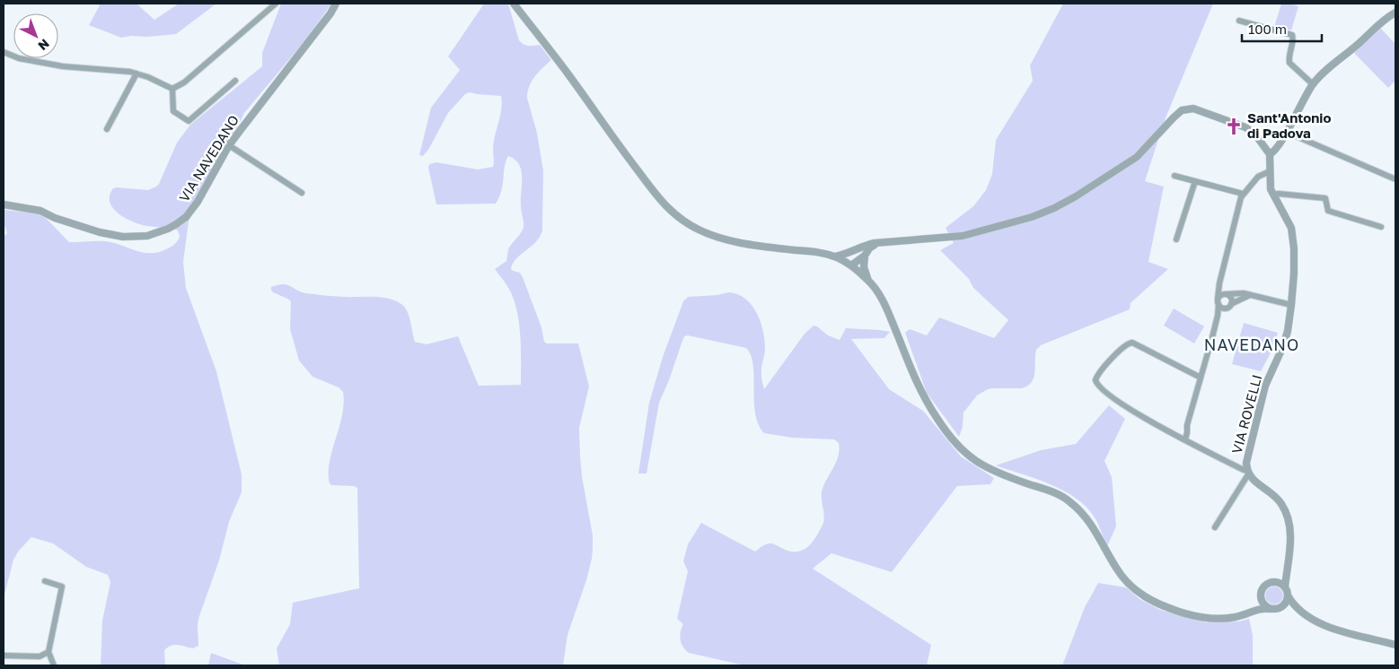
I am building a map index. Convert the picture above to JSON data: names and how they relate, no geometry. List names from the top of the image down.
{
  "streets": {
    "street": ["VIA NAVEDANO", "VIA ROVELLI"]
  },
  "districts": ["NAVEDANO"],
  "places": {
    "church": ["Sant'Antonio di Padova"]
  },
  "scale_bar": "100 m",
  "north": "bottom right"
}
